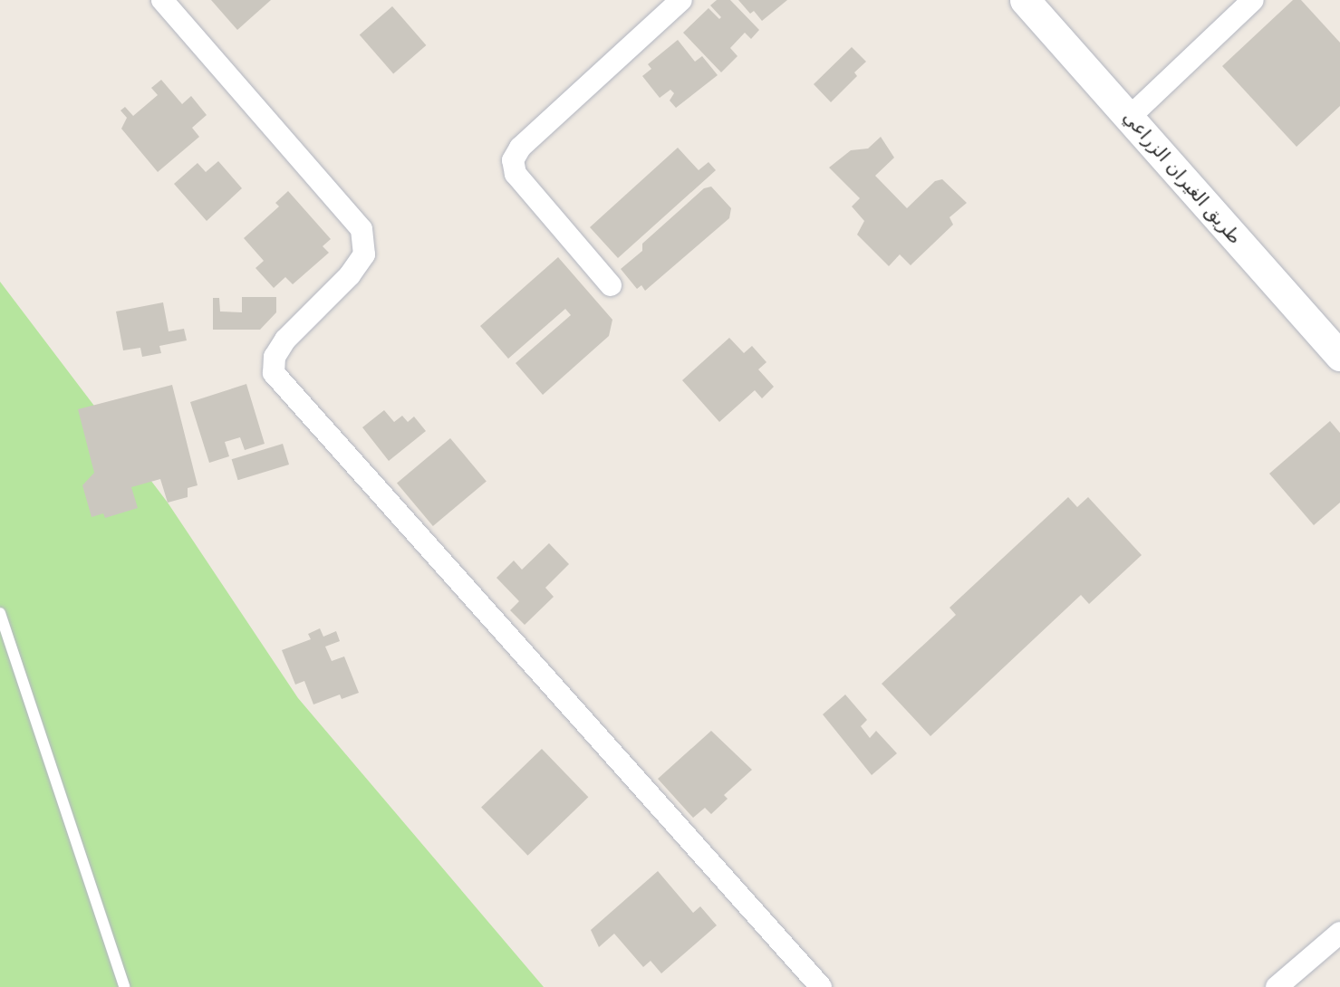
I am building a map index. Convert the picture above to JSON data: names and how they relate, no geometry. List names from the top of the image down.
{
  "streets": {
    "street": ["طريق الغيران الزراعي"]
  }
}
